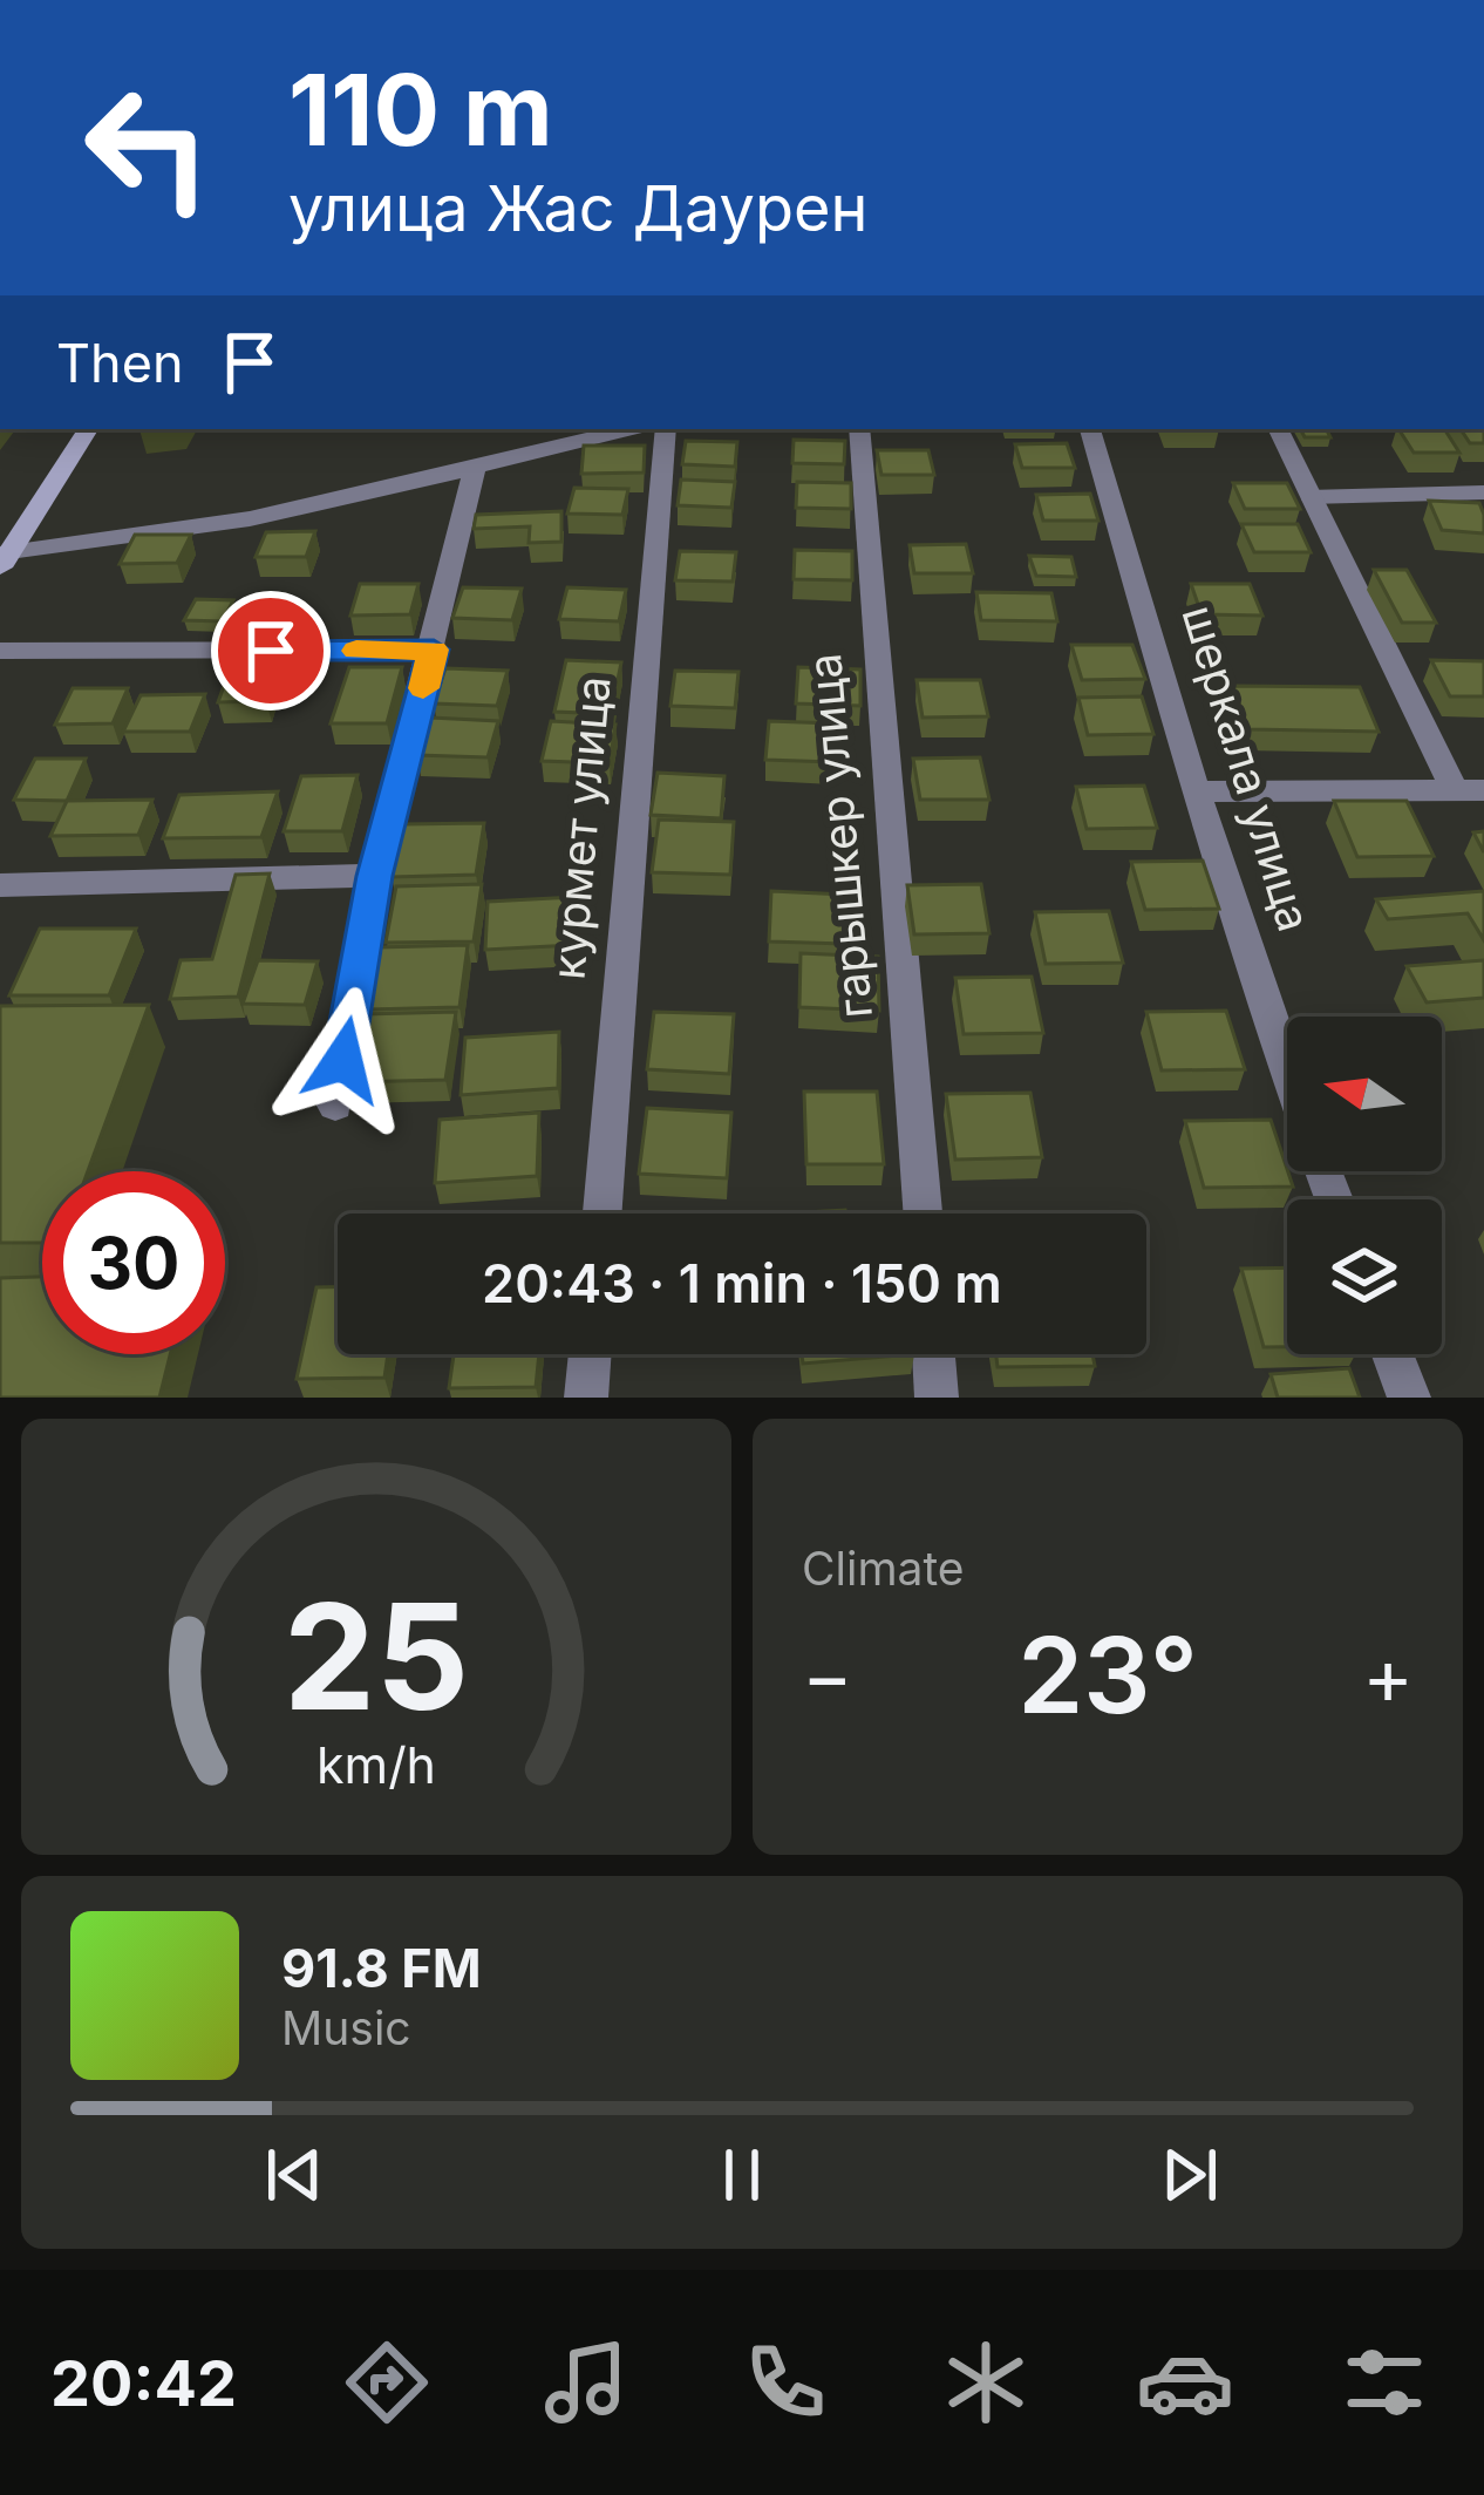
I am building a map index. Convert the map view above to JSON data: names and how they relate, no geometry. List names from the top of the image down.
{
  "streets": {
    "street": ["шеркала улица", "курмет улица", "гарышкер улица"]
  },
  "north": "left",
  "page": {
    "turn": ["110 m", "улица Жас Даурен"],
    "then": "Then",
    "limit": "30",
    "trip": "20:43 · 1 min · 150 m",
    "tile": "Climate",
    "heat": ["−", "23°", "+"],
    "song": ["91.8 FM", "Music"],
    "tabs": "20:42",
    "gauge": ["25", "km/h"]
  }
}
